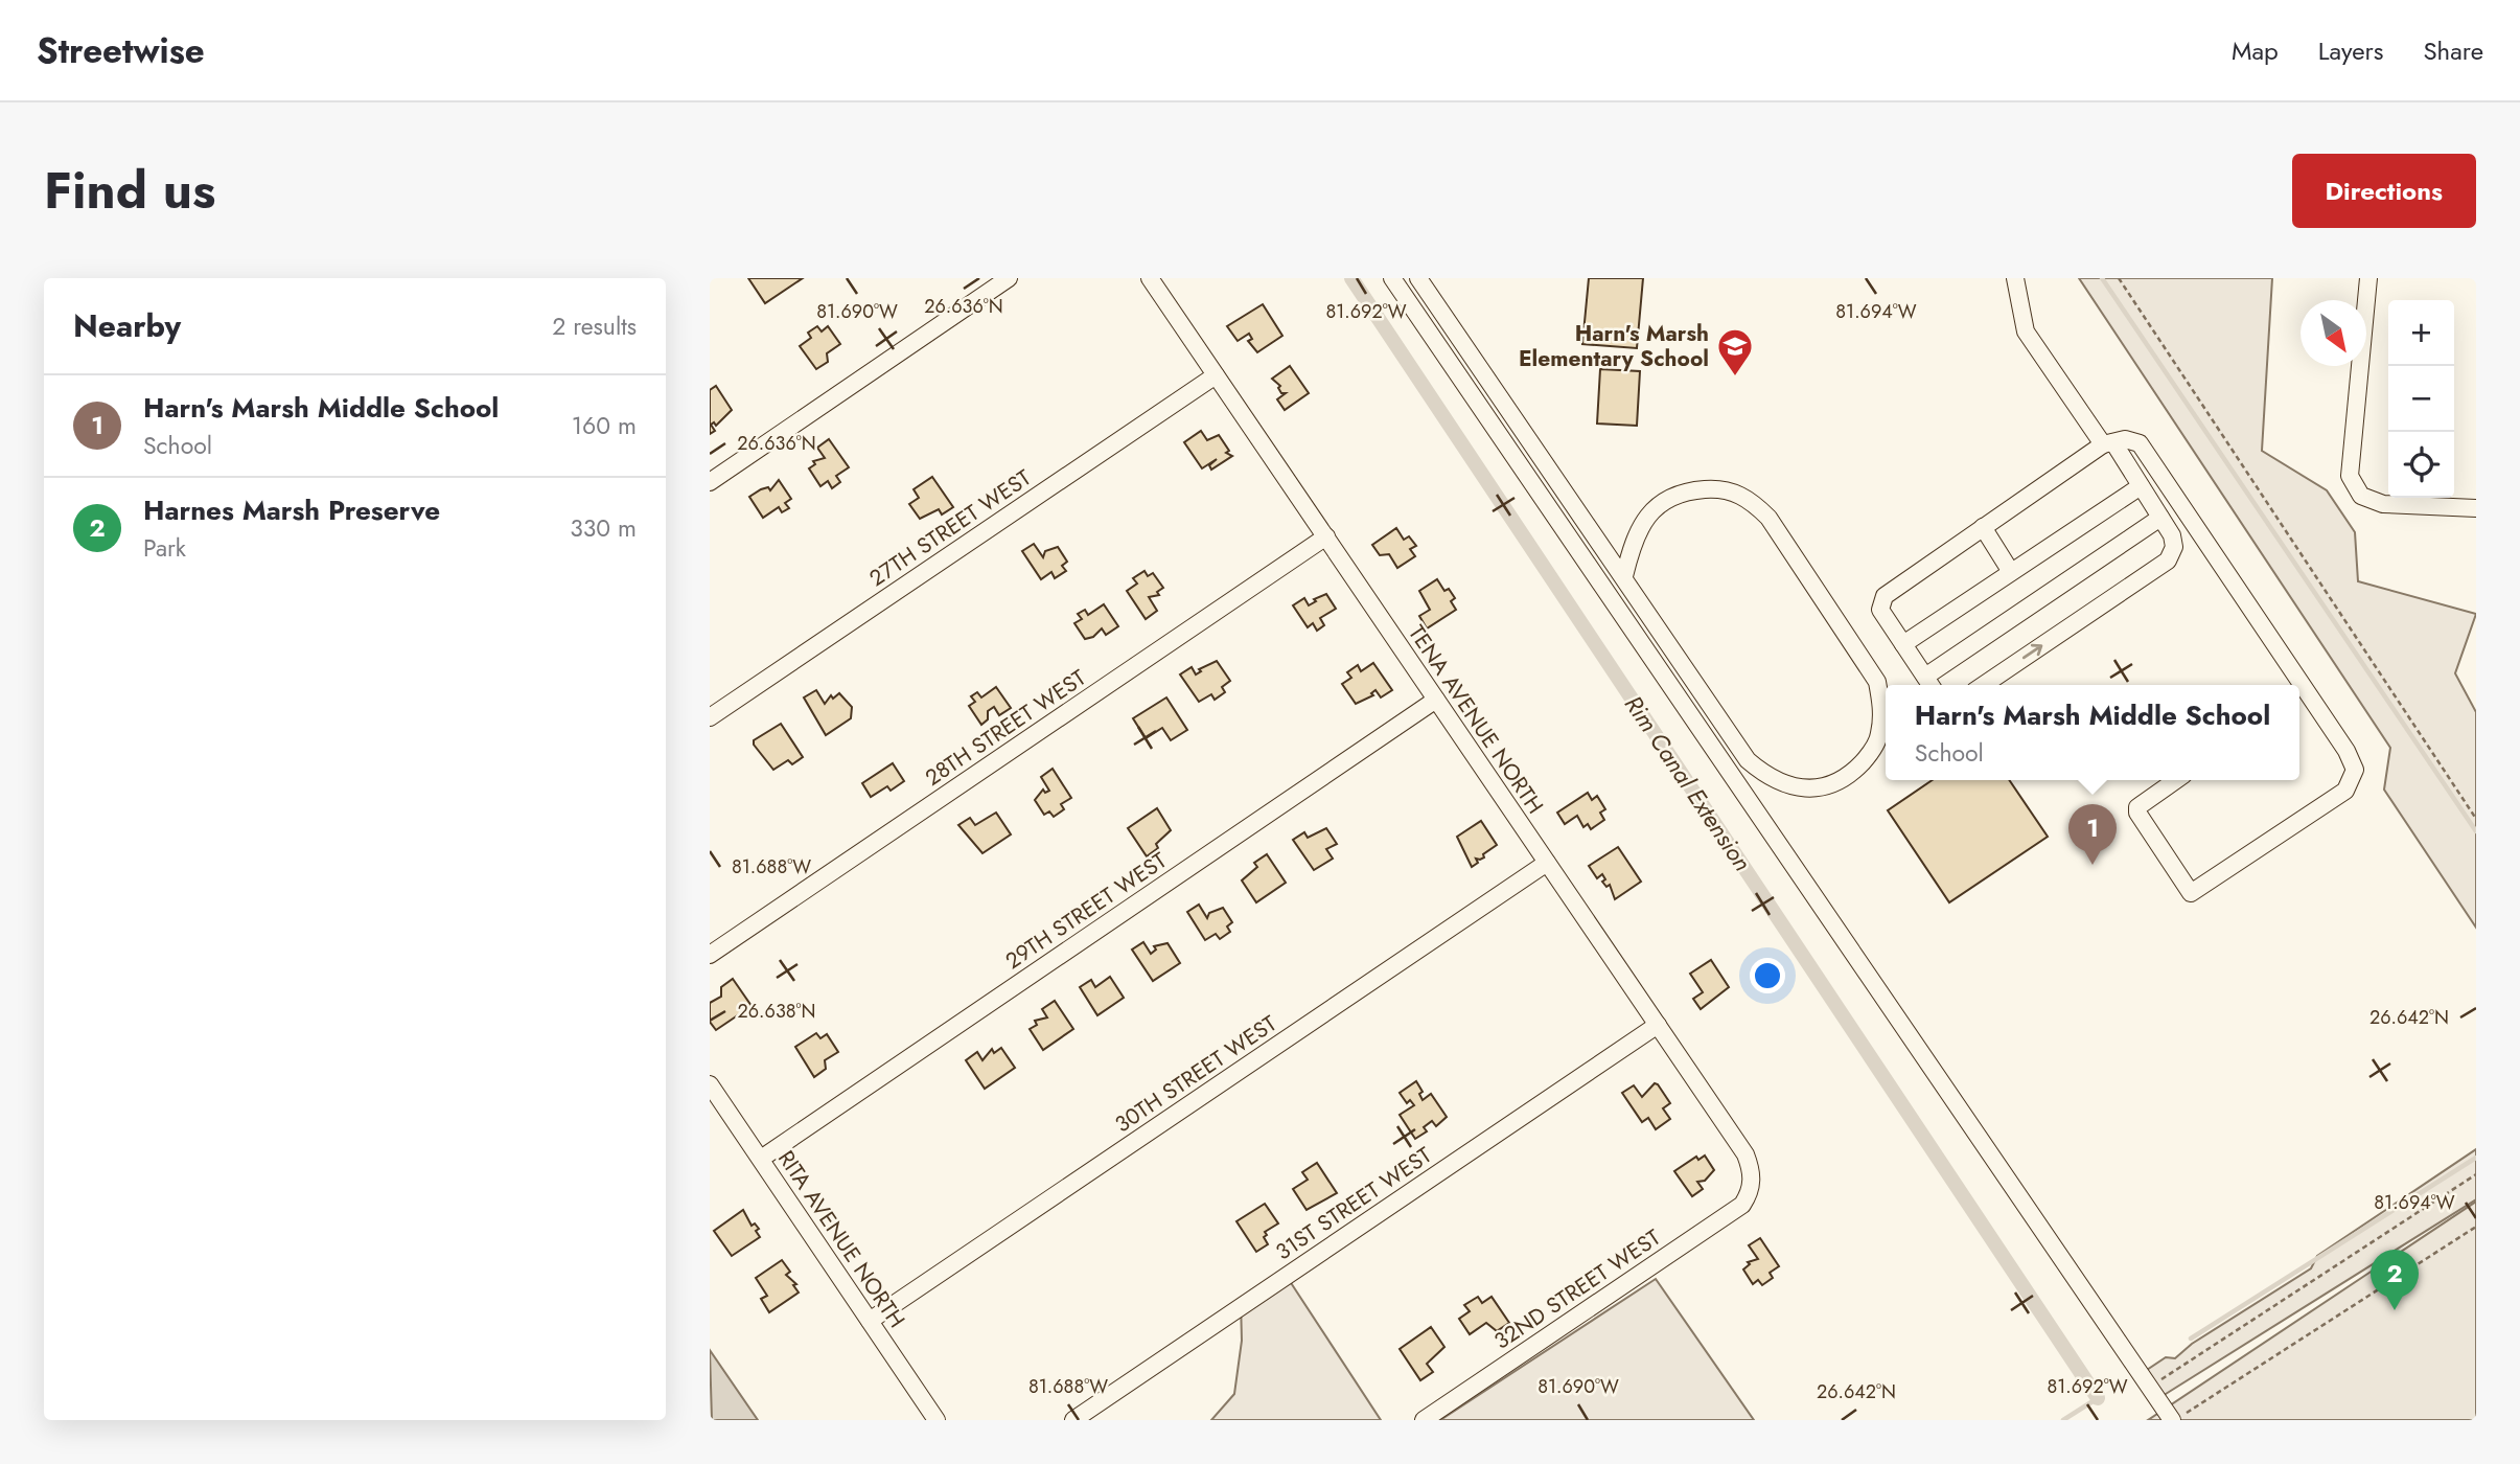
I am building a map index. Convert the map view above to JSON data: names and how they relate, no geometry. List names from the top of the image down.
{
  "streets": {
    "street": [
      "27TH STREET WEST",
      "TENA AVENUE NORTH",
      "28TH STREET WEST",
      "29TH STREET WEST",
      "30TH STREET WEST",
      "31ST STREET WEST",
      "RITA AVENUE NORTH",
      "32ND STREET WEST"
    ]
  },
  "crossings": [
    ["27TH STREET WEST", "TENA AVENUE NORTH"],
    ["TENA AVENUE NORTH", "28TH STREET WEST"],
    ["TENA AVENUE NORTH", "29TH STREET WEST"],
    ["TENA AVENUE NORTH", "30TH STREET WEST"],
    ["TENA AVENUE NORTH", "31ST STREET WEST"],
    ["TENA AVENUE NORTH", "32ND STREET WEST"],
    ["29TH STREET WEST", "RITA AVENUE NORTH"],
    ["30TH STREET WEST", "RITA AVENUE NORTH"]
  ],
  "water": ["Rim Canal Extension"],
  "places": {
    "school or university": ["Harn's Marsh Elementary School"]
  },
  "north": "bottom right",
  "page": {
    "header": "Streetwise",
    "nav": ["Map", "Layers", "Share"],
    "title": "Find us",
    "buttons": "Directions",
    "heading": ["Nearby", "2 results"],
    "map_buttons": ["+", "−"],
    "list": [
      {
        "mark": "1",
        "name": "Harn's Marsh Middle School",
        "note": "School",
        "value": "160 m"
      },
      {
        "mark": "2",
        "name": "Harnes Marsh Preserve",
        "note": "Park",
        "value": "330 m"
      }
    ],
    "popup": ["Harn's Marsh Middle School", "School"],
    "pins": ["1", "2"]
  },
  "coordinates": [
    "26.636°N",
    "81.690°W",
    "81.692°W",
    "81.694°W",
    "81.688°W",
    "26.638°N",
    "26.642°N"
  ]
}
